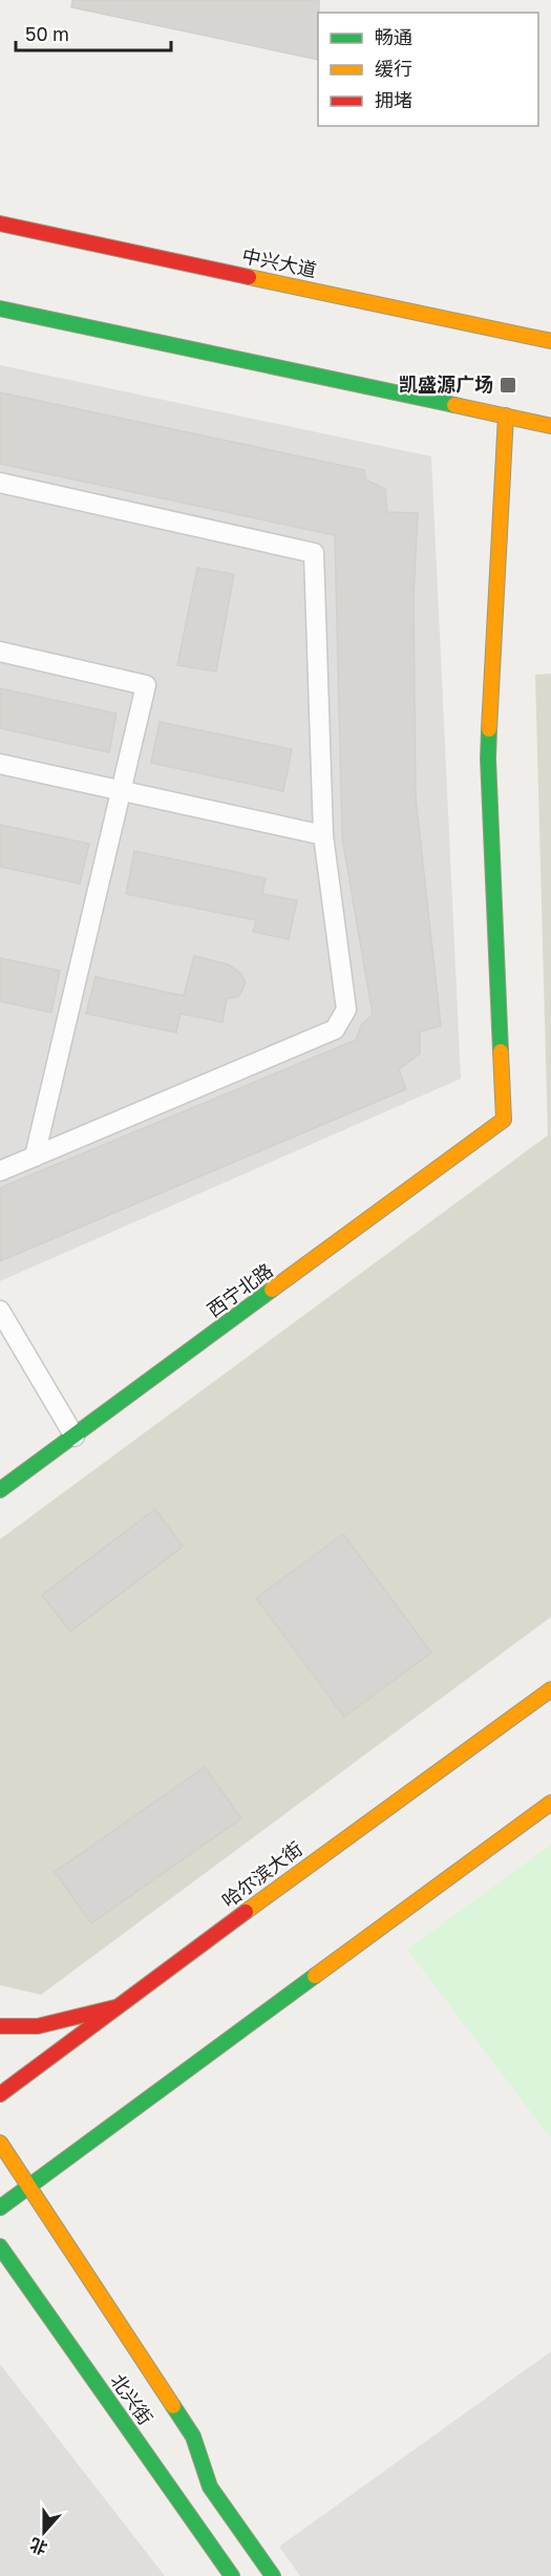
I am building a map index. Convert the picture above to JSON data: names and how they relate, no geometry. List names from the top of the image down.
{
  "streets": {
    "main road": [
      "中兴大道",
      "西宁北路",
      "哈尔滨大街",
      "北兴街"
    ]
  },
  "places": {
    "transit": ["凯盛源广场"]
  },
  "legend": ["畅通", "缓行", "拥堵"],
  "scale_bar": "50 m",
  "north": "bottom"
}
